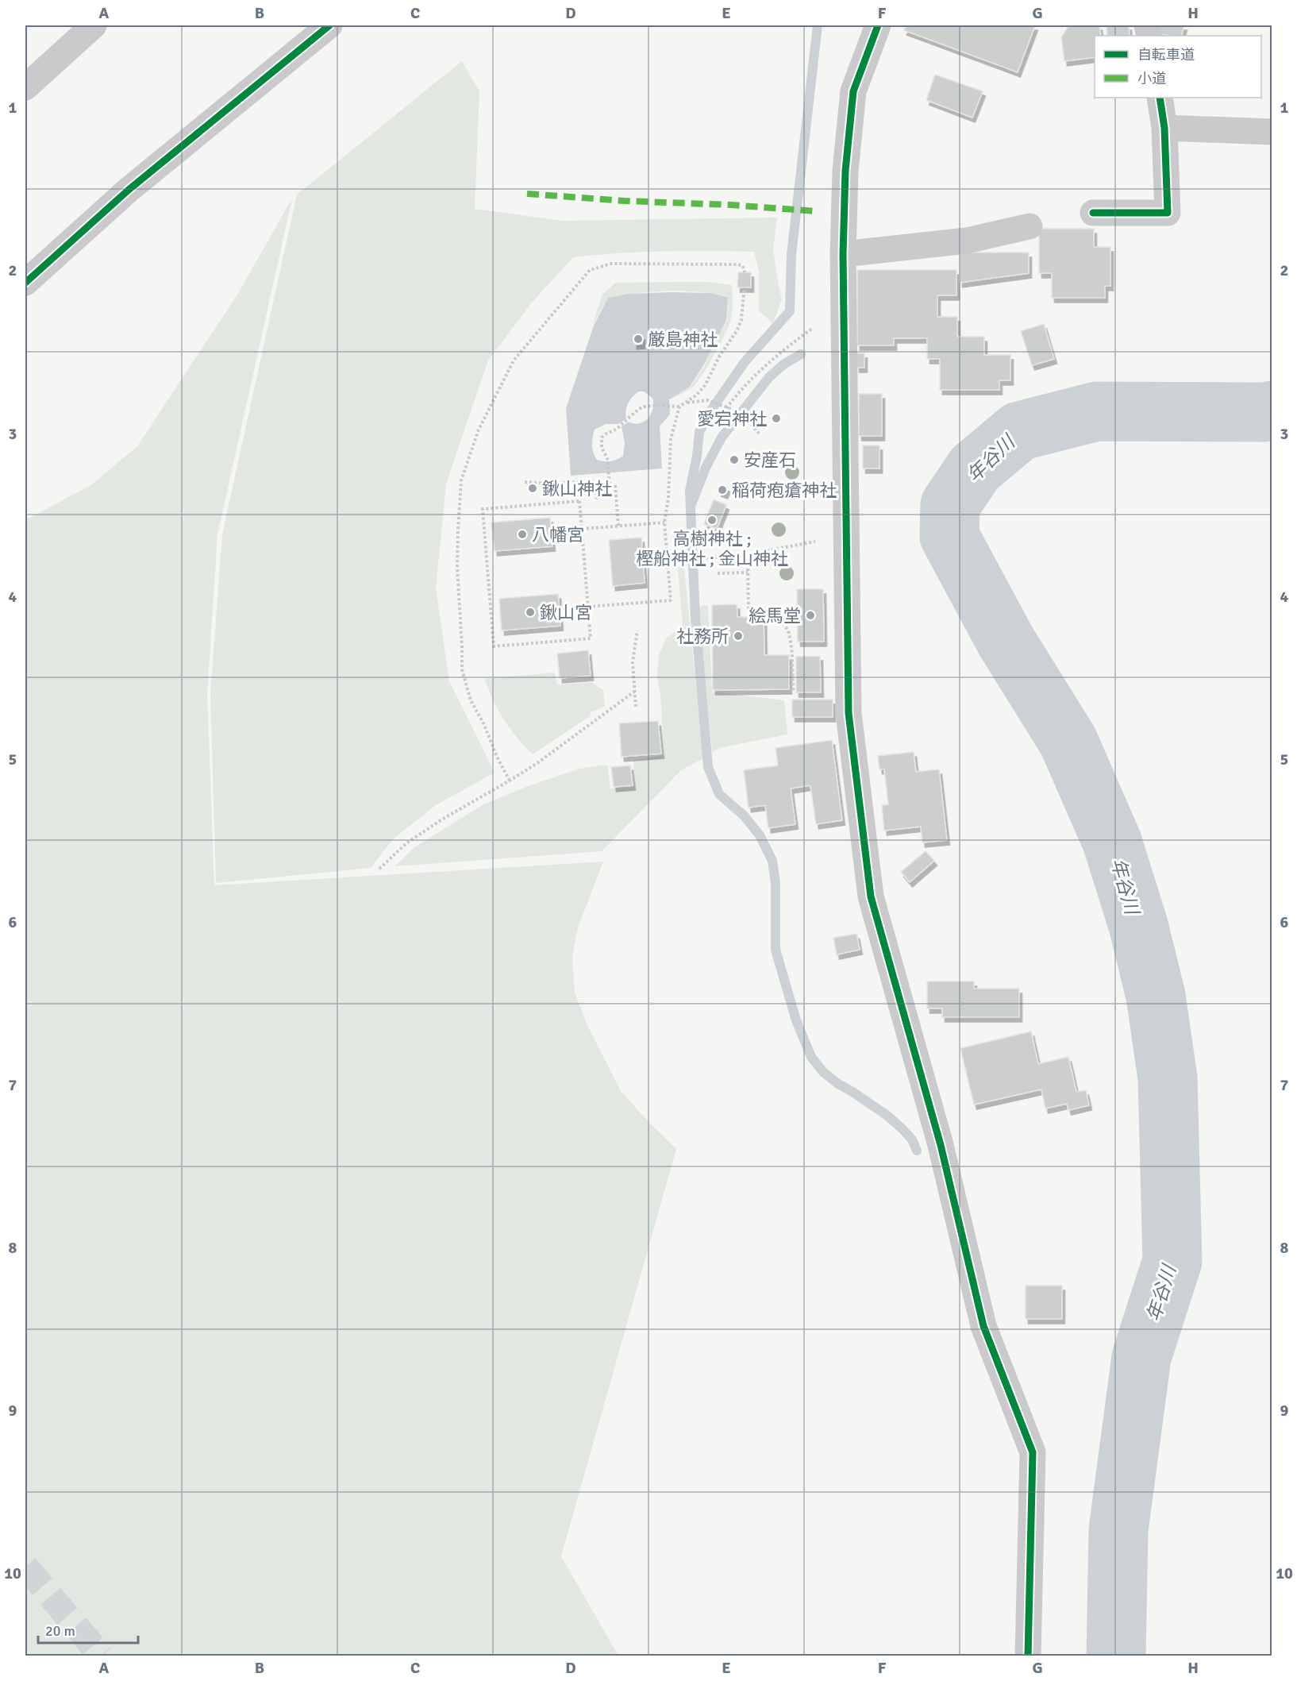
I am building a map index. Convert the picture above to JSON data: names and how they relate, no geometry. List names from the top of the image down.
{
  "water": ["年谷川"],
  "places": [
    "厳島神社",
    "愛宕神社",
    "安産石",
    "鍬山神社",
    "稲荷疱瘡神社",
    "高樹神社 ; 樫船神社 ; 金山神社",
    "八幡宮",
    "鍬山宮",
    "絵馬堂",
    "社務所"
  ],
  "legend": ["自転車道", "小道"],
  "scale_bar": "20 m",
  "grid": {
    "columns": [
      "A",
      "B",
      "C",
      "D",
      "E",
      "F",
      "G",
      "H"
    ],
    "rows": [
      "1",
      "2",
      "3",
      "4",
      "5",
      "6",
      "7",
      "8",
      "9",
      "10"
    ]
  }
}
